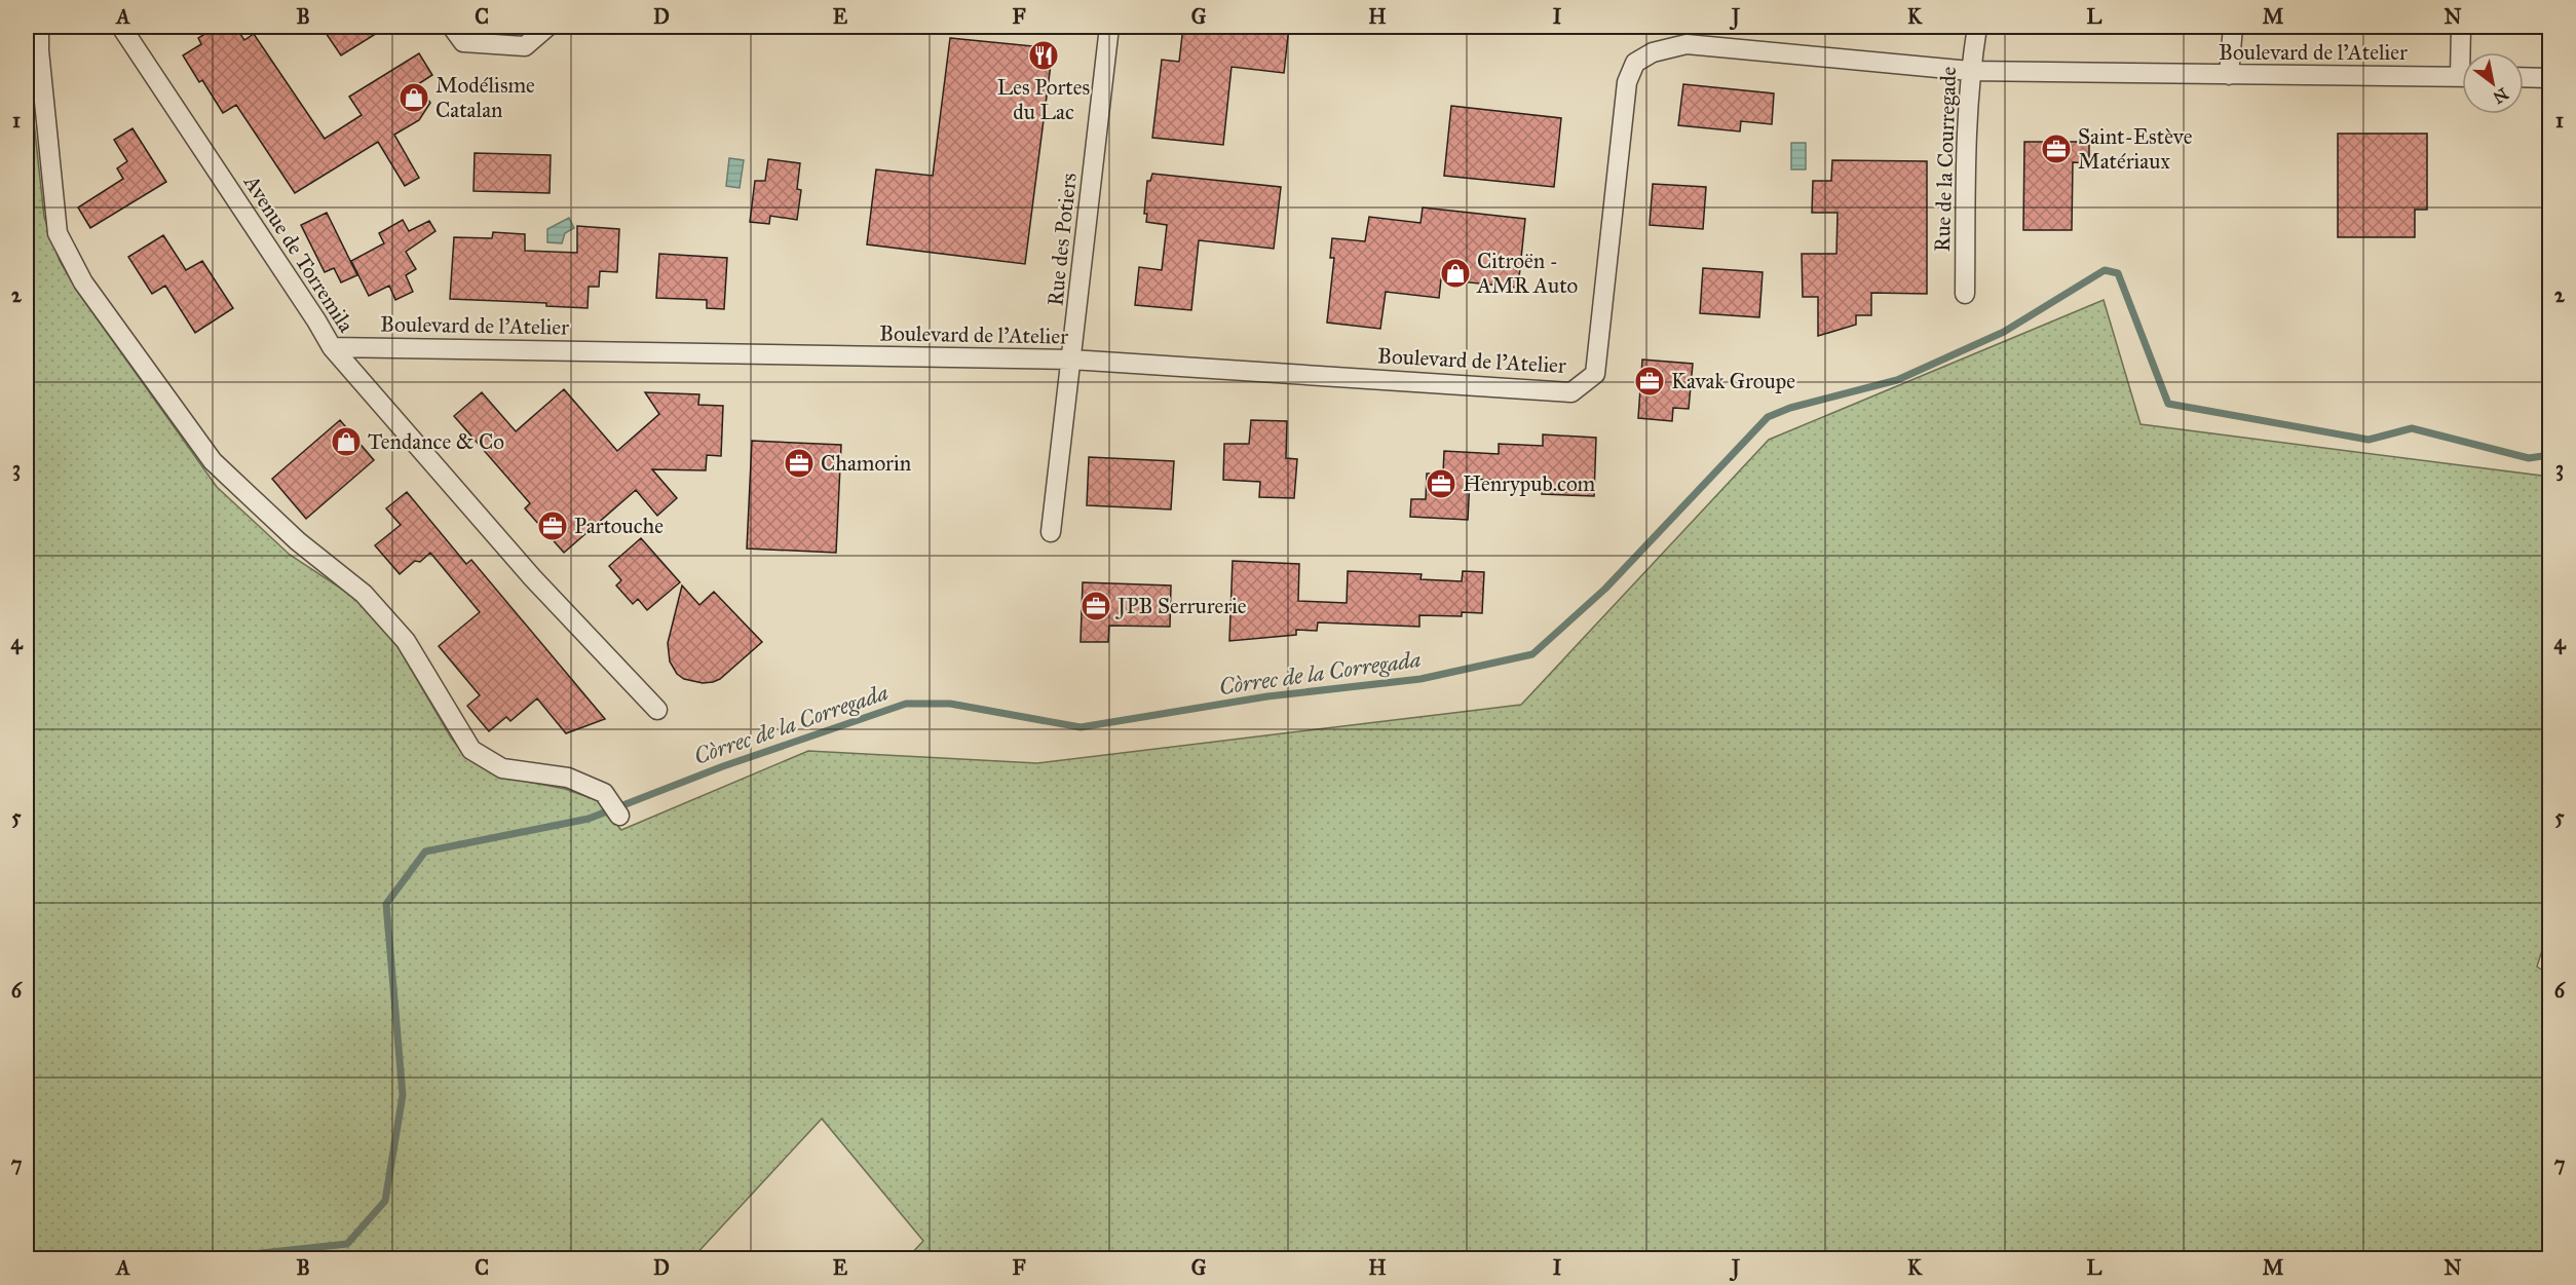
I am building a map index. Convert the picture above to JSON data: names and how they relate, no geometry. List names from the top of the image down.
{
  "streets": {
    "street": [
      "Boulevard de l'Atelier",
      "Rue de la Courregade",
      "Rue des Potiers",
      "Avenue de Torremila"
    ]
  },
  "crossings": [
    ["Boulevard de l'Atelier", "Rue de la Courregade"],
    ["Boulevard de l'Atelier", "Rue des Potiers"],
    ["Boulevard de l'Atelier", "Avenue de Torremila"]
  ],
  "water": ["Còrrec de la Corregada"],
  "places": {
    "restaurant": ["Les Portes du Lac"],
    "shop": ["Modélisme Catalan", "Citroën - AMR Auto", "Tendance & Co"],
    "office": [
      "Saint-Estève Matériaux",
      "Kavak Groupe",
      "Chamorin",
      "Henrypub.com",
      "Partouche",
      "JPB Serrurerie"
    ]
  },
  "north": "bottom right",
  "grid": {
    "columns": [
      "A",
      "B",
      "C",
      "D",
      "E",
      "F",
      "G",
      "H",
      "I",
      "J",
      "K",
      "L",
      "M",
      "N"
    ],
    "rows": [
      "1",
      "2",
      "3",
      "4",
      "5",
      "6",
      "7"
    ]
  }
}
